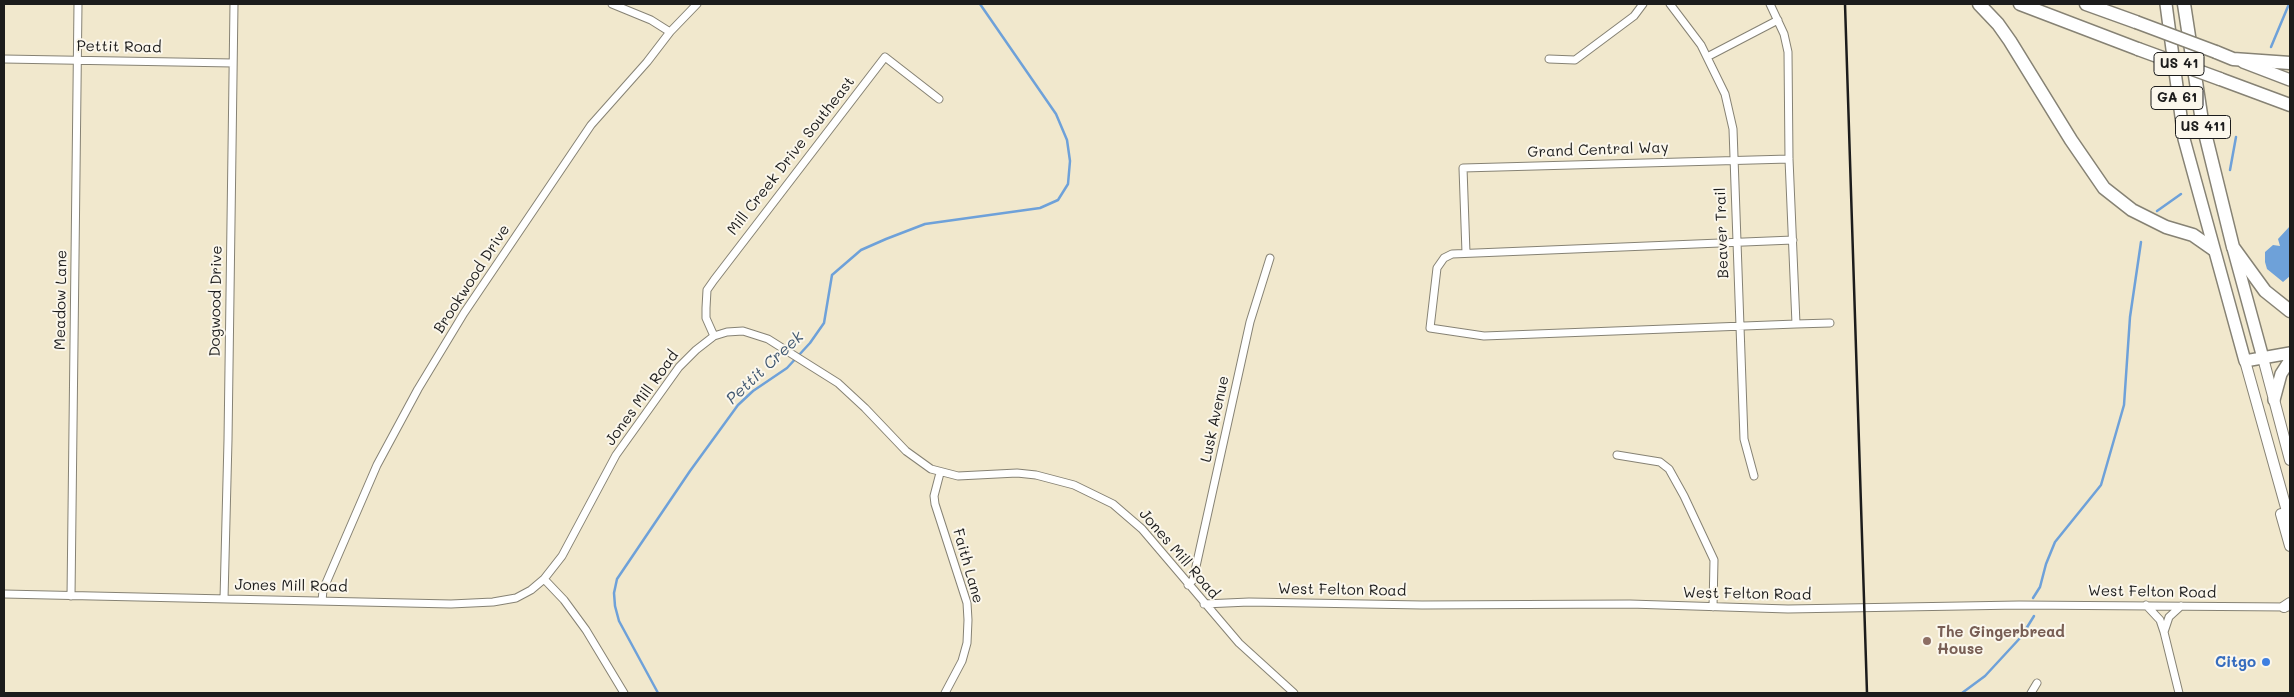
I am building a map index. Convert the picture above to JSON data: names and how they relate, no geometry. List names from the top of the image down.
{
  "streets": {
    "highway": ["US 41", "US 411"],
    "main road": ["GA 61"],
    "street": [
      "Pettit Road",
      "Grand Central Way",
      "Mill Creek Drive Southeast",
      "Beaver Trail",
      "Brookwood Drive",
      "Meadow Lane",
      "Dogwood Drive",
      "Jones Mill Road",
      "Lusk Avenue",
      "Faith Lane",
      "West Felton Road"
    ]
  },
  "crossings": [
    ["Pettit Road", "Meadow Lane"],
    ["Pettit Road", "Dogwood Drive"],
    ["Grand Central Way", "Beaver Trail"],
    ["Mill Creek Drive Southeast", "Jones Mill Road"],
    ["Brookwood Drive", "Jones Mill Road"],
    ["Meadow Lane", "Jones Mill Road"],
    ["Dogwood Drive", "Jones Mill Road"],
    ["Jones Mill Road", "Lusk Avenue"],
    ["Jones Mill Road", "Faith Lane"],
    ["Jones Mill Road", "West Felton Road"]
  ],
  "water": ["Pettit Creek"],
  "places": ["The Gingerbread House", "Citgo"]
}
